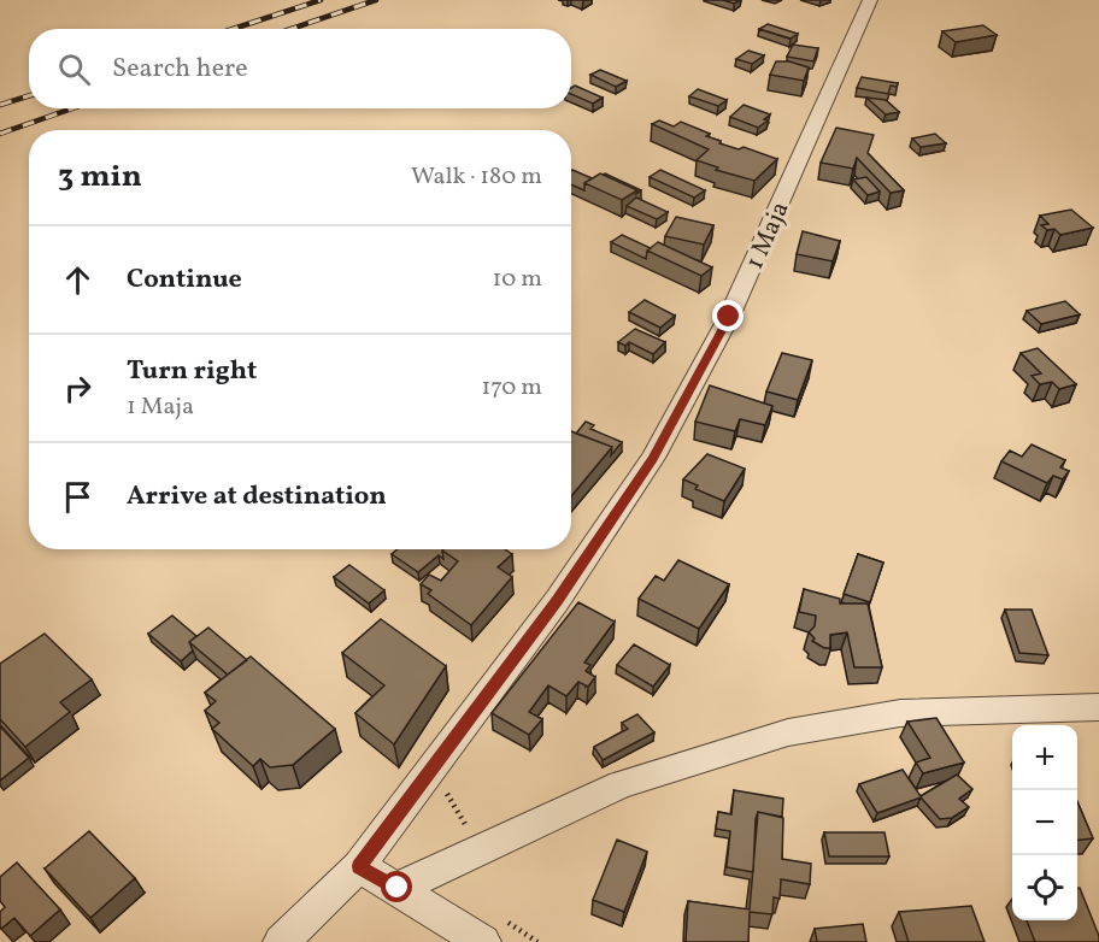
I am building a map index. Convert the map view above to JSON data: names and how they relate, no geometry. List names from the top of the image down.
{
  "streets": {
    "street": ["1 Maja"]
  },
  "page": {
    "search": "Search here",
    "heading": ["3 min", "Walk · 180 m"],
    "list": [
      ["Continue", "10 m"],
      ["Turn right", "1 Maja", "170 m"],
      "Arrive at destination"
    ],
    "map_buttons": ["+", "−"]
  }
}
